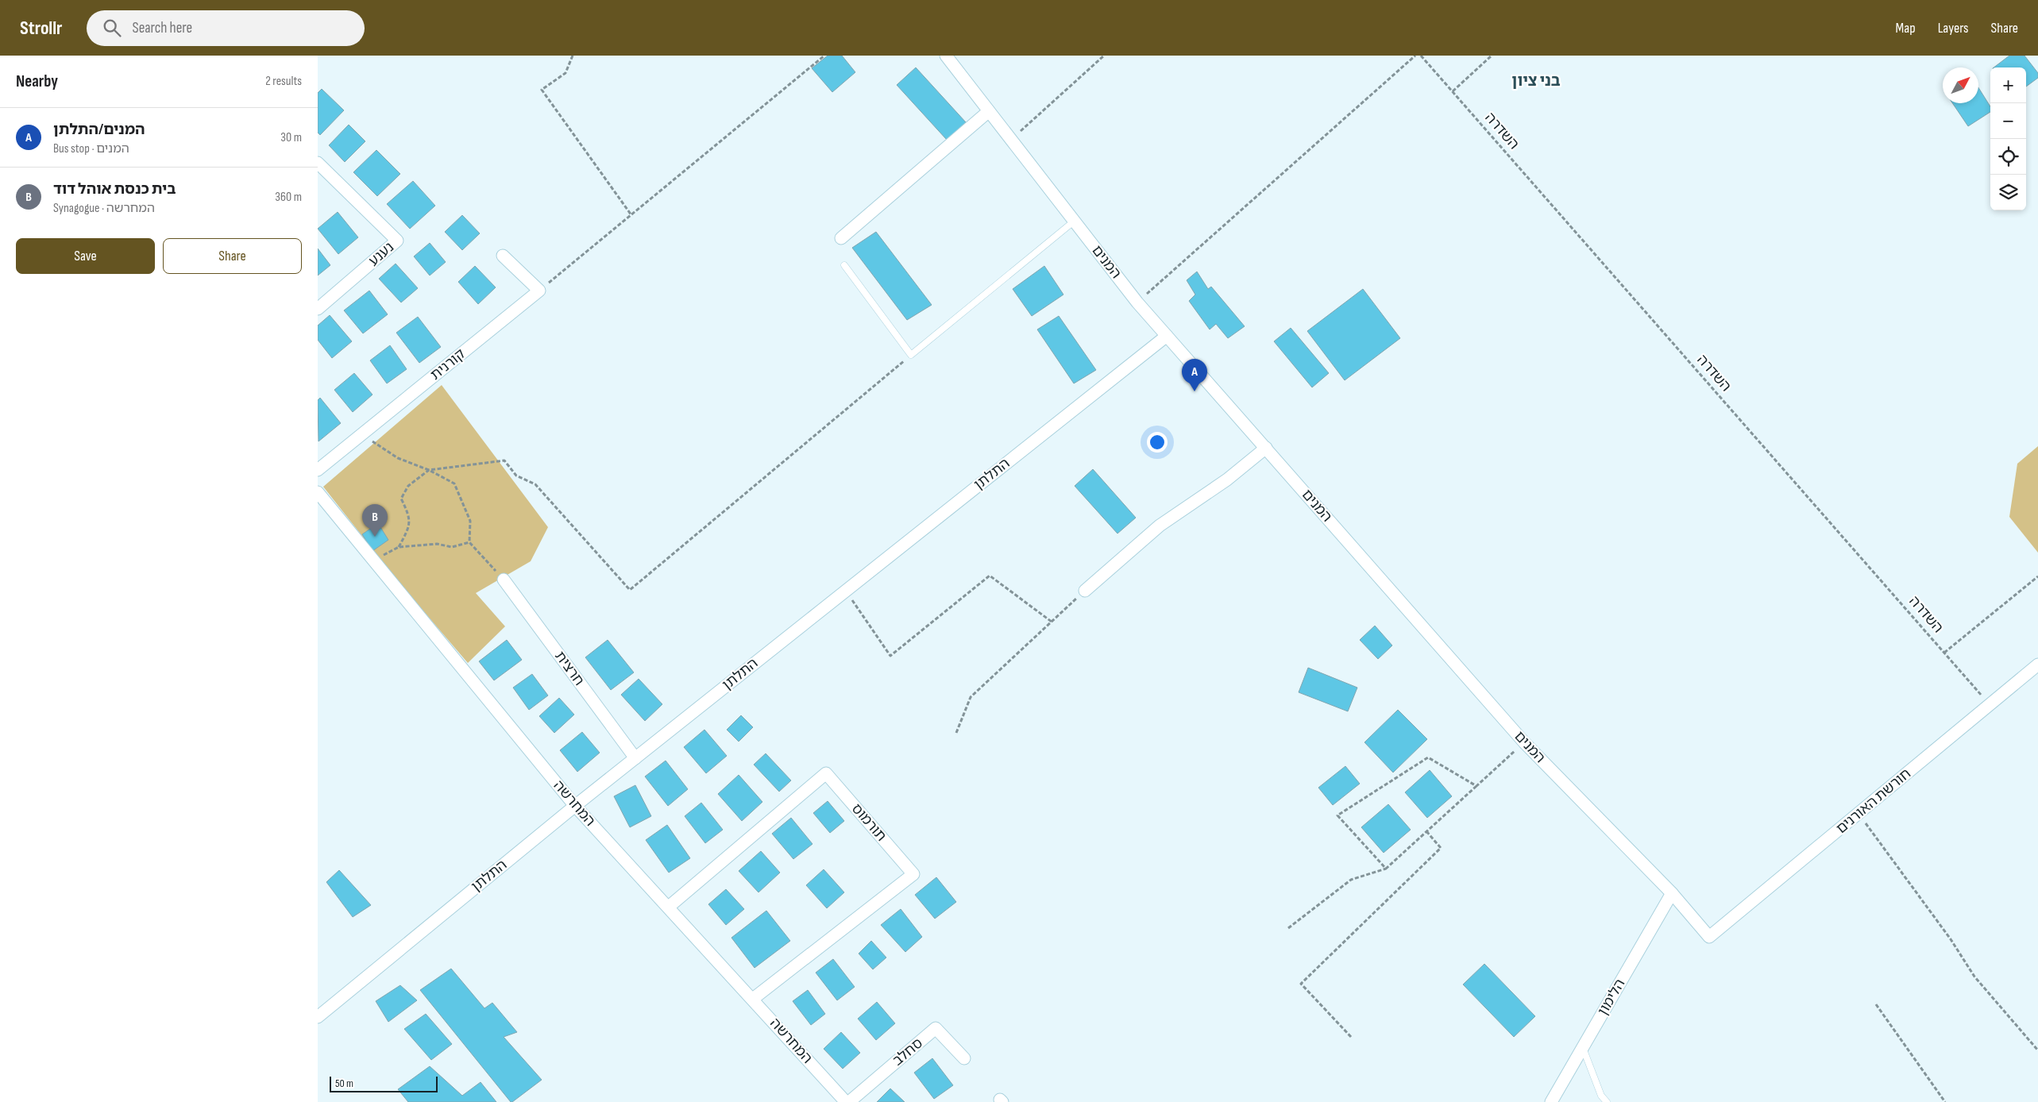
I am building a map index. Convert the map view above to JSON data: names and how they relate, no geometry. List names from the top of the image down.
{
  "streets": {
    "street": [
      "נענע",
      "המנים",
      "קורנית",
      "התלתן",
      "חרצית",
      "חורשת האורנים",
      "המחרשה",
      "תורמוס",
      "הלימון",
      "סחלב"
    ],
    "path": ["השדרה"]
  },
  "crossings": [
    ["השדרה", "חורשת האורנים"],
    ["המנים", "התלתן"],
    ["המנים", "חורשת האורנים"],
    ["המנים", "הלימון"],
    ["התלתן", "חרצית"],
    ["התלתן", "המחרשה"],
    ["המחרשה", "תורמוס"]
  ],
  "districts": ["בני ציון"],
  "scale_bar": "50 m",
  "north": "top right",
  "page": {
    "header": "Strollr",
    "search": "Search here",
    "nav": ["Map", "Layers", "Share"],
    "heading": ["Nearby", "2 results"],
    "map_buttons": ["+", "−"],
    "list": [
      {
        "mark": "A",
        "name": "המנים/התלתן",
        "note": "Bus stop · המנים",
        "value": "30 m"
      },
      {
        "mark": "B",
        "name": "בית כנסת אוהל דוד",
        "note": "Synagogue · המחרשה",
        "value": "360 m"
      }
    ],
    "buttons": ["Save", "Share"],
    "pins": ["A", "B"],
    "scale": "50 m"
  }
}
